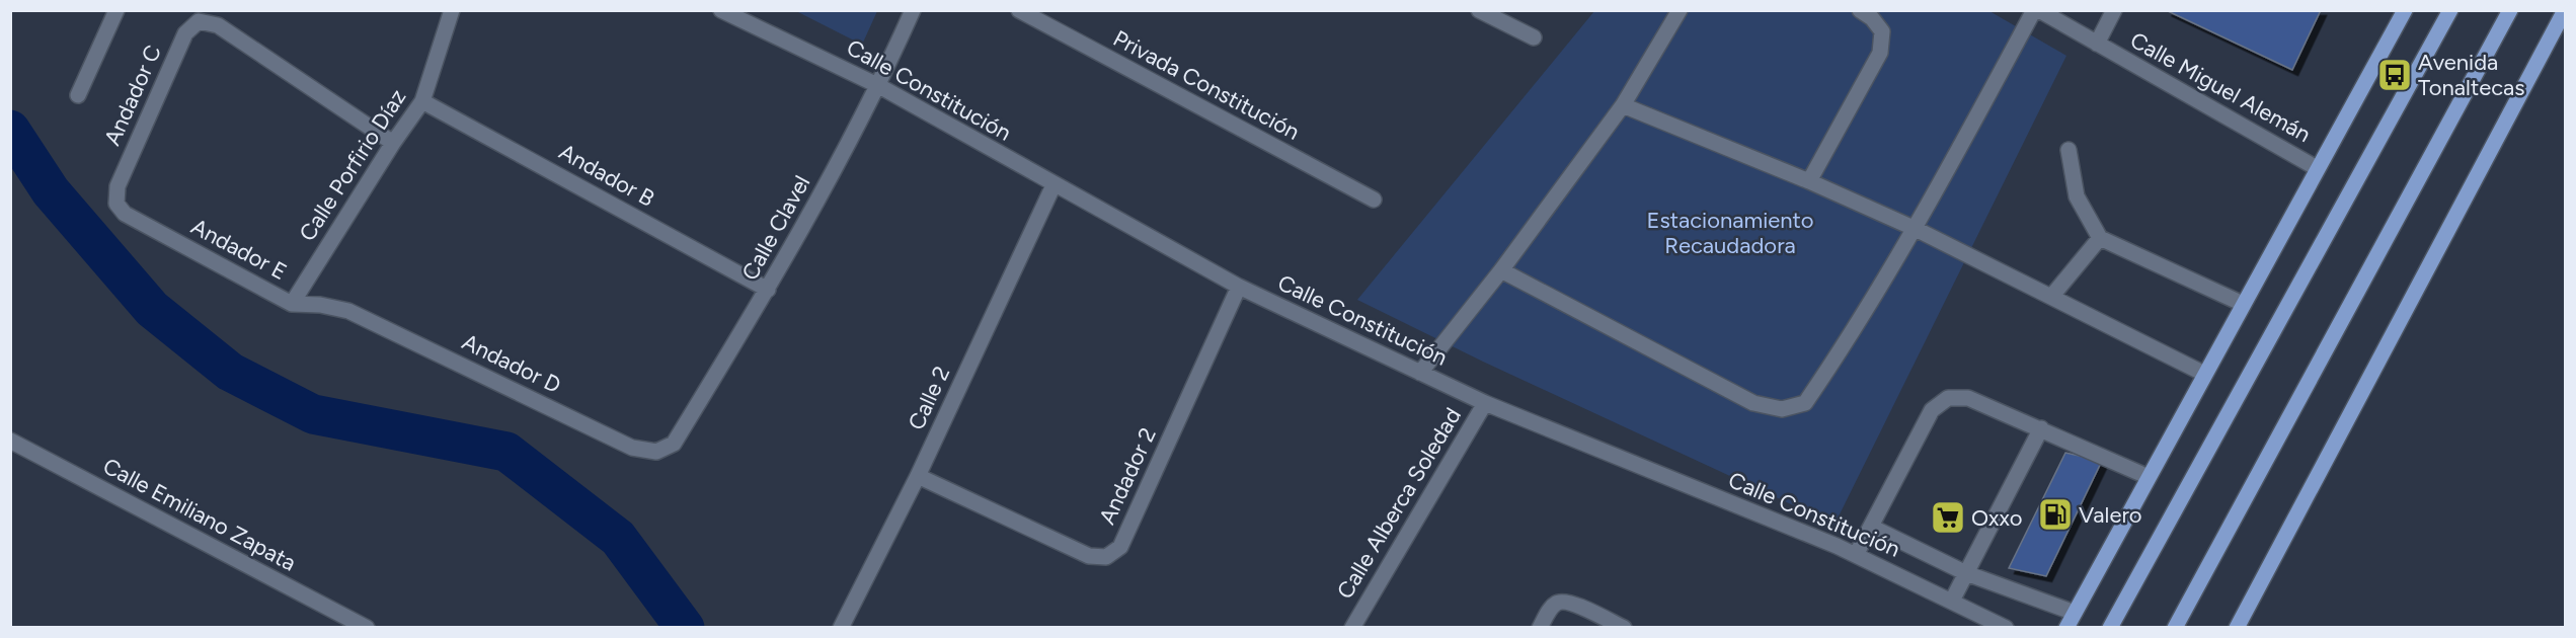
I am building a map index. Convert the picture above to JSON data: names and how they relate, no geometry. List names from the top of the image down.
{
  "streets": {
    "street": [
      "Privada Constitución",
      "Calle Miguel Alemán",
      "Calle Constitución",
      "Andador C",
      "Calle Porfirio Díaz",
      "Andador B",
      "Calle Clavel",
      "Andador E",
      "Andador D",
      "Calle 2",
      "Andador 2",
      "Calle Alberca Soledad",
      "Calle Emiliano Zapata"
    ]
  },
  "crossings": [
    ["Calle Constitución", "Calle Clavel"],
    ["Calle Constitución", "Calle 2"],
    ["Calle Constitución", "Andador 2"],
    ["Calle Constitución", "Calle Alberca Soledad"],
    ["Andador C", "Calle Porfirio Díaz"],
    ["Andador C", "Andador E"],
    ["Calle Porfirio Díaz", "Andador B"],
    ["Calle Porfirio Díaz", "Andador E"],
    ["Andador B", "Calle Clavel"],
    ["Calle Clavel", "Andador D"],
    ["Andador E", "Andador D"],
    ["Calle 2", "Andador 2"]
  ],
  "parks": ["Estacionamiento Recaudadora"],
  "places": {
    "bus stop": ["Avenida Tonaltecas"],
    "fuel station": ["Valero"],
    "supermarket": ["Oxxo"]
  }
}
